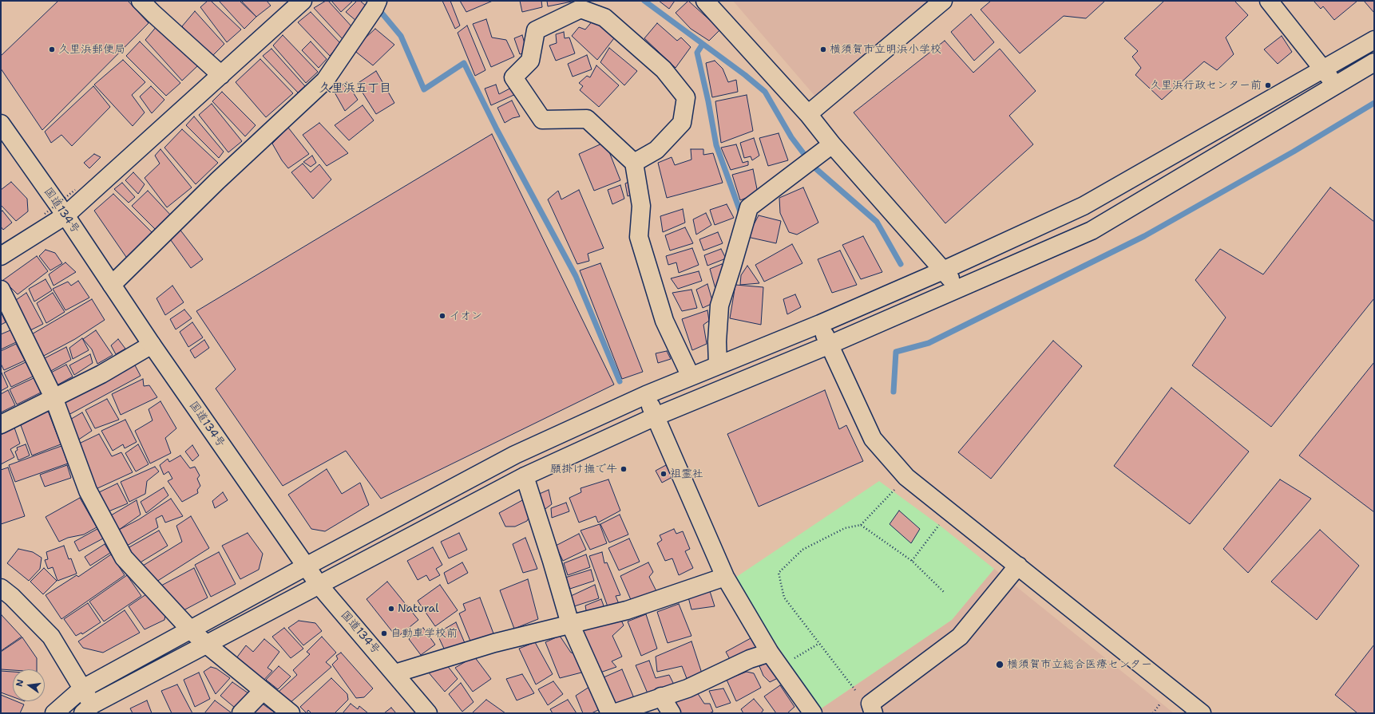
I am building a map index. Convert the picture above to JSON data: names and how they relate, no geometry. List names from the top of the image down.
{
  "streets": {
    "main road": ["国道134号"]
  },
  "districts": ["久里浜五丁目"],
  "places": [
    "久里浜郵便局",
    "横須賀市立明浜小学校",
    "久里浜行政センター前",
    "イオン",
    "願掛け撫で牛",
    "祖霊社",
    "Natural",
    "自動車学校前",
    "横須賀市立総合医療センター"
  ],
  "north": "left"
}
